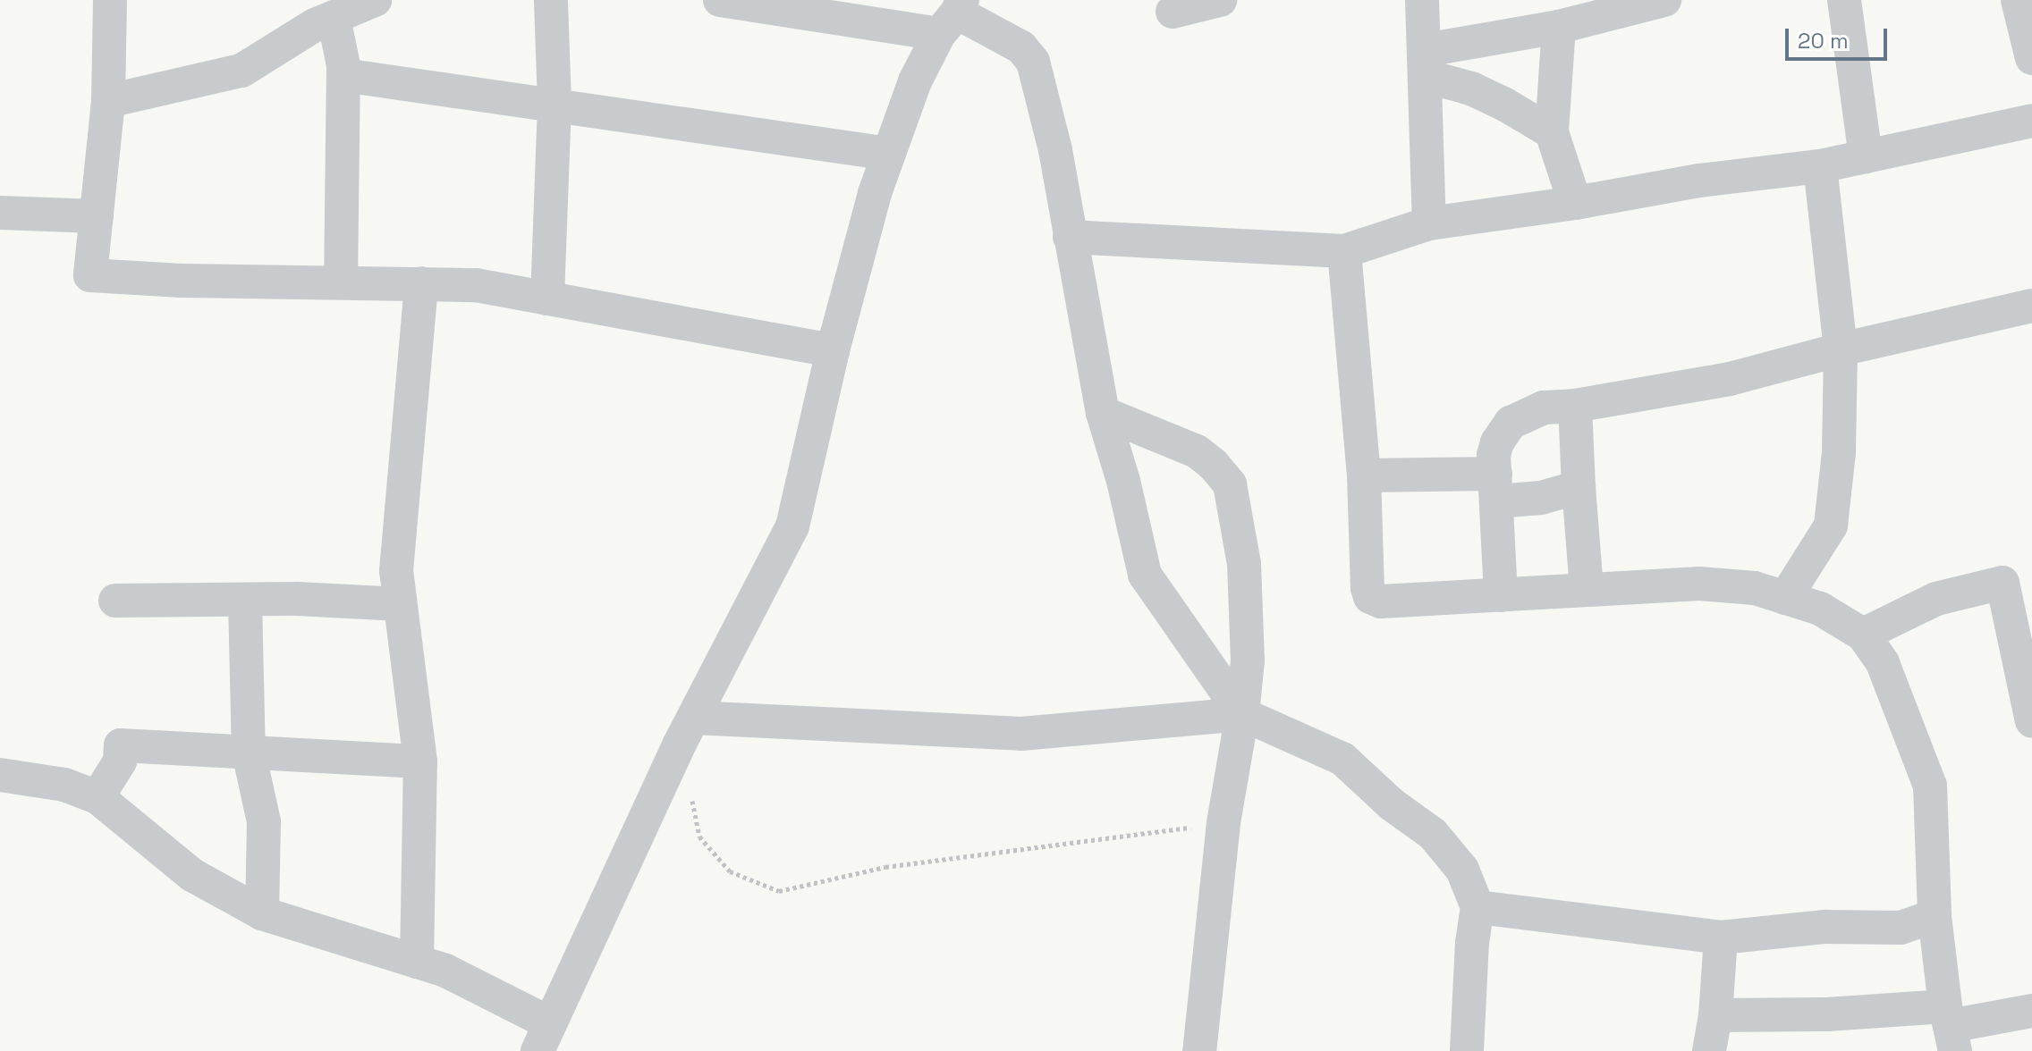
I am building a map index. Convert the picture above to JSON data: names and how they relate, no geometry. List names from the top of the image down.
{
  "scale_bar": "20 m"
}
